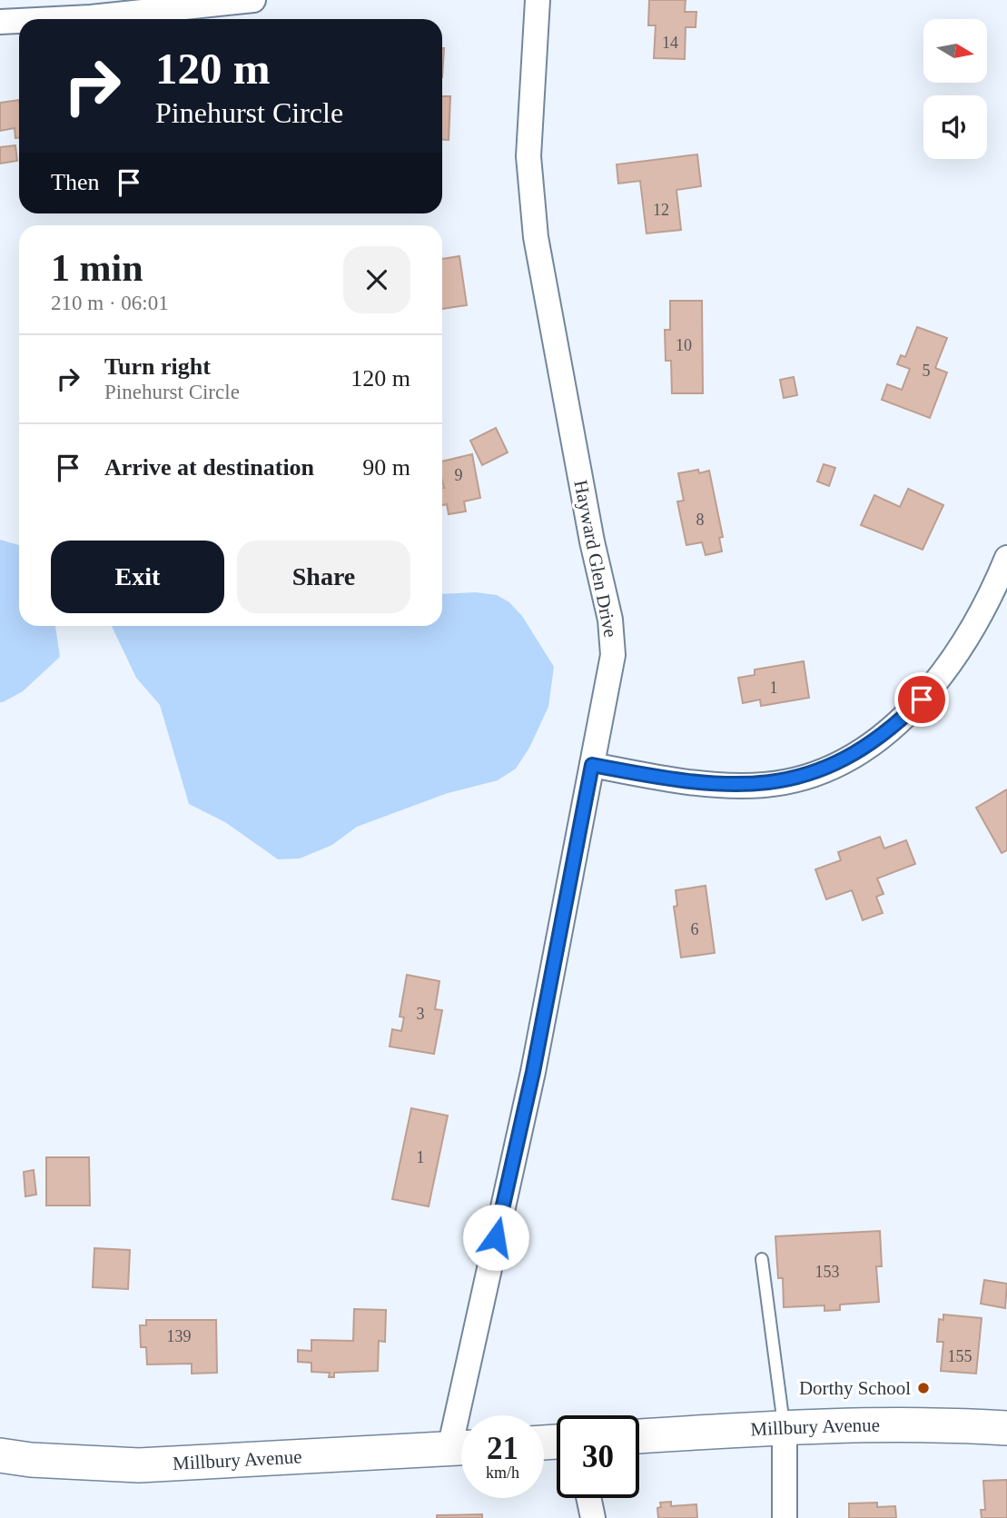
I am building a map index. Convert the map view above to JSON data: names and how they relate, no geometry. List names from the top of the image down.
{
  "streets": {
    "main road": ["Millbury Avenue"],
    "street": ["Hayward Glen Drive"]
  },
  "places": ["Dorthy School"],
  "house_numbers": [
    "14",
    "12",
    "10",
    "5",
    "9",
    "8",
    "1",
    "6",
    "3",
    "1",
    "153",
    "139",
    "155"
  ],
  "north": "right",
  "page": {
    "turn": ["120 m", "Pinehurst Circle"],
    "then": "Then",
    "heading": ["1 min", "210 m · 06:01"],
    "list": [
      {
        "name": "Turn right",
        "note": "Pinehurst Circle",
        "value": "120 m"
      },
      {
        "name": "Arrive at destination",
        "value": "90 m"
      }
    ],
    "buttons": ["Exit", "Share"],
    "speed": "21 km/h",
    "limit": "30"
  }
}
